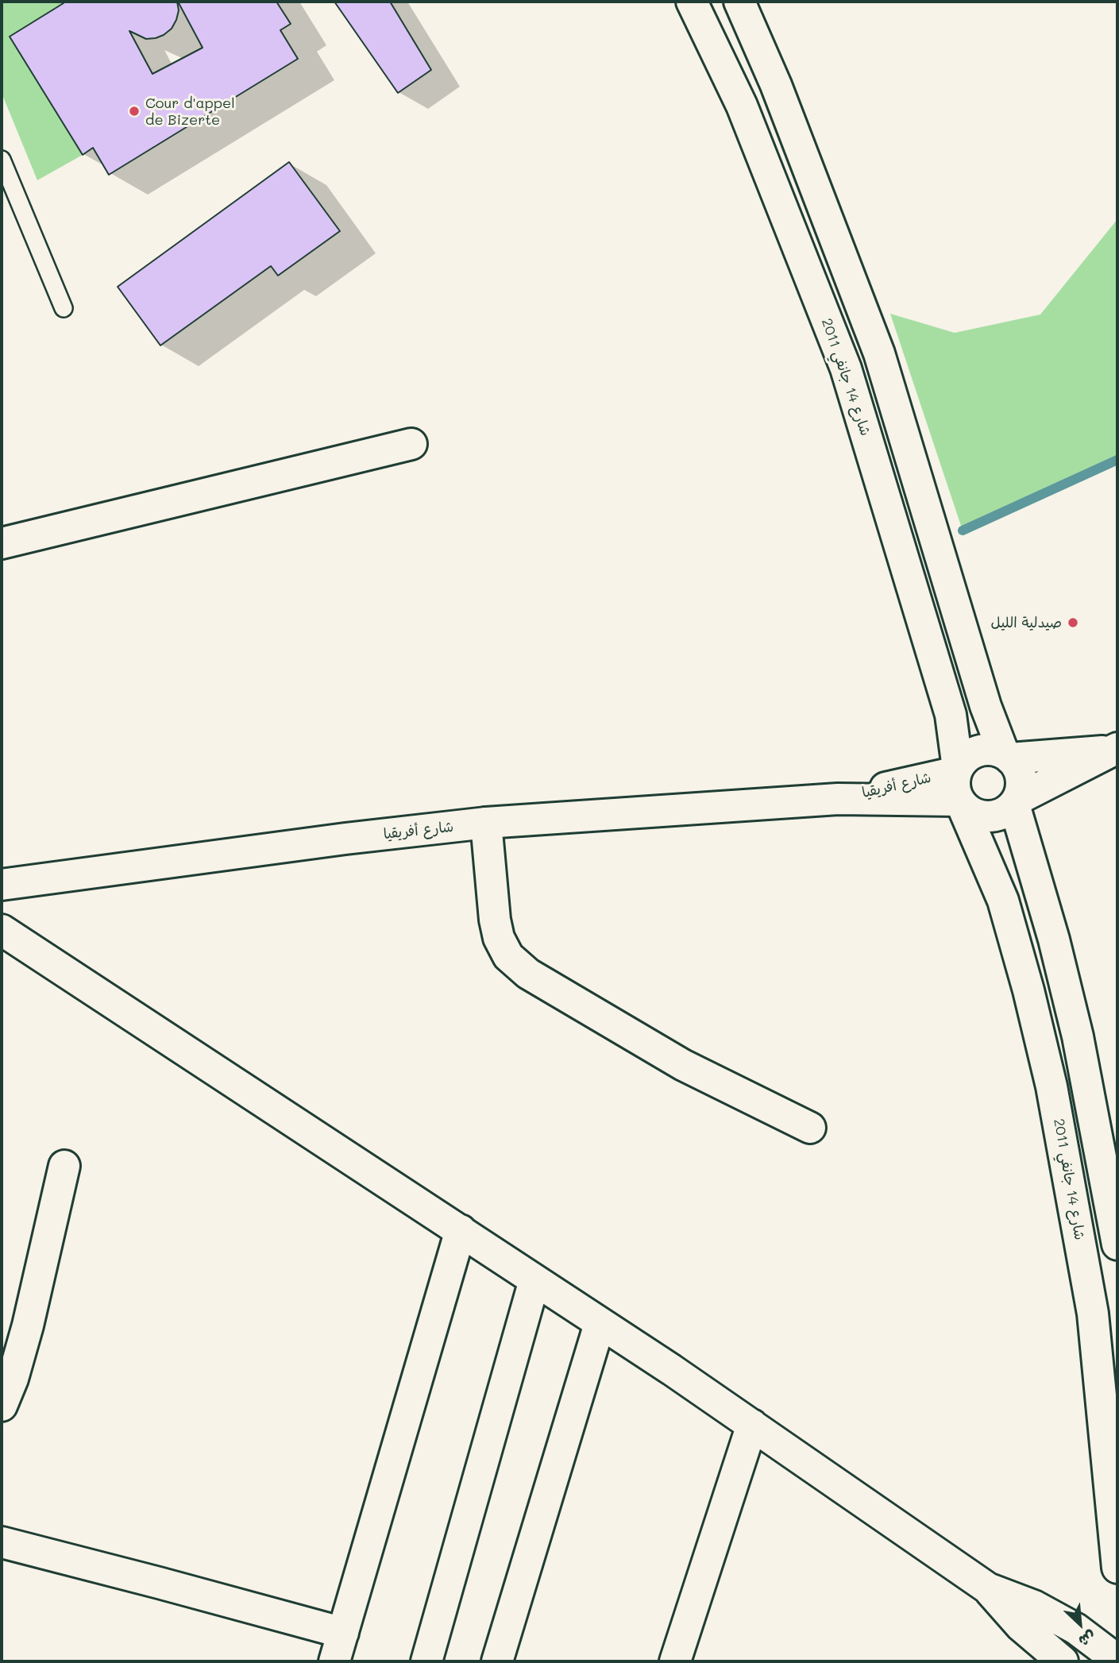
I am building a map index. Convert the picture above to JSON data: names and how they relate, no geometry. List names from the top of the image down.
{
  "streets": {
    "street": ["شارع 14 جانفي 2011", "شارع أفريقيا"]
  },
  "crossings": [
    ["شارع 14 جانفي 2011", "شارع أفريقيا"]
  ],
  "places": ["Cour d'appel de Bizerte", "صيدلية الليل"],
  "north": "bottom right"
}
